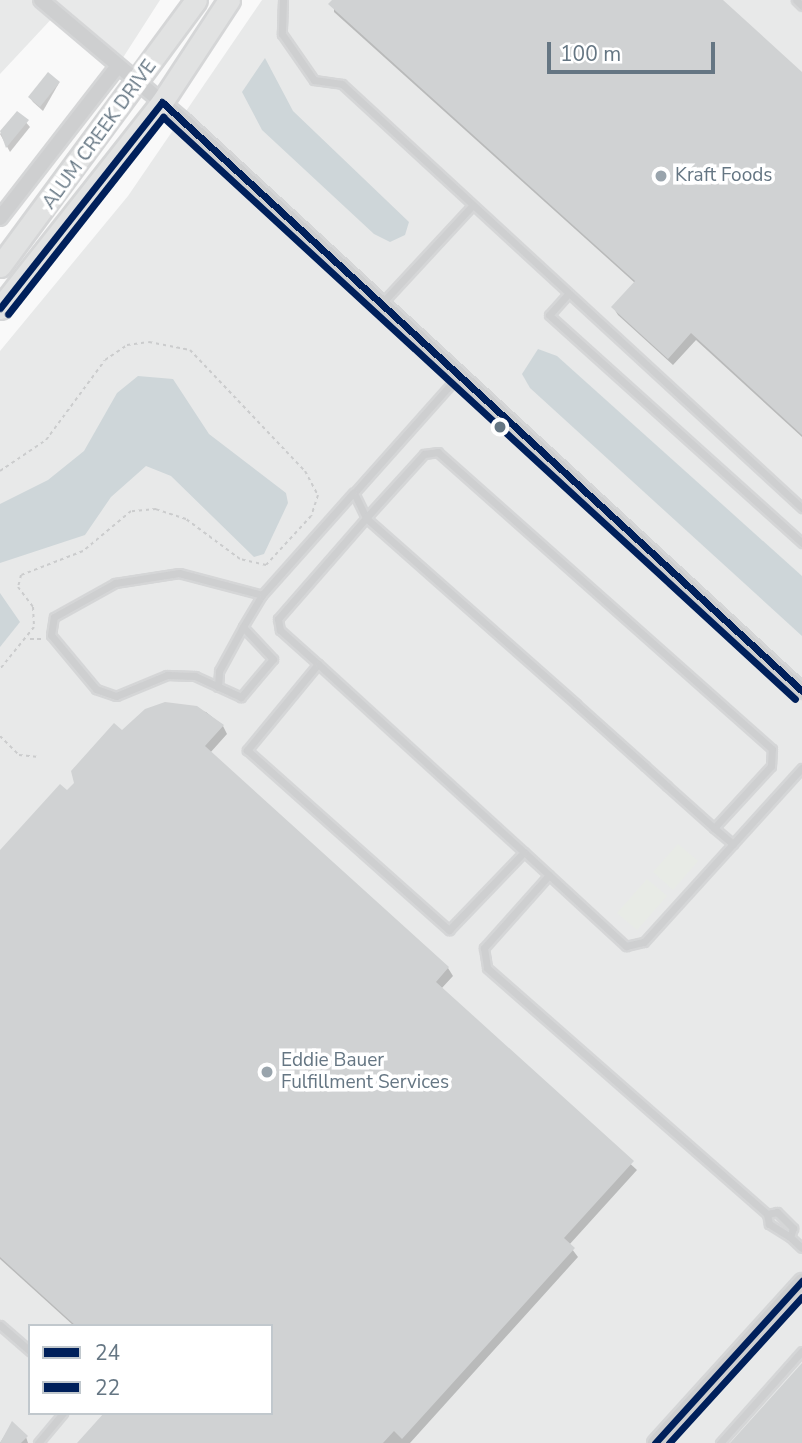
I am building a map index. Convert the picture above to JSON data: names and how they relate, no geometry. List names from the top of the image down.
{
  "streets": {
    "main road": ["ALUM CREEK DRIVE"]
  },
  "places": ["Kraft Foods", "Eddie Bauer Fulfillment Services"],
  "lines": ["transit line 24", "transit line 22"],
  "legend": ["24", "22"],
  "scale_bar": "100 m"
}
